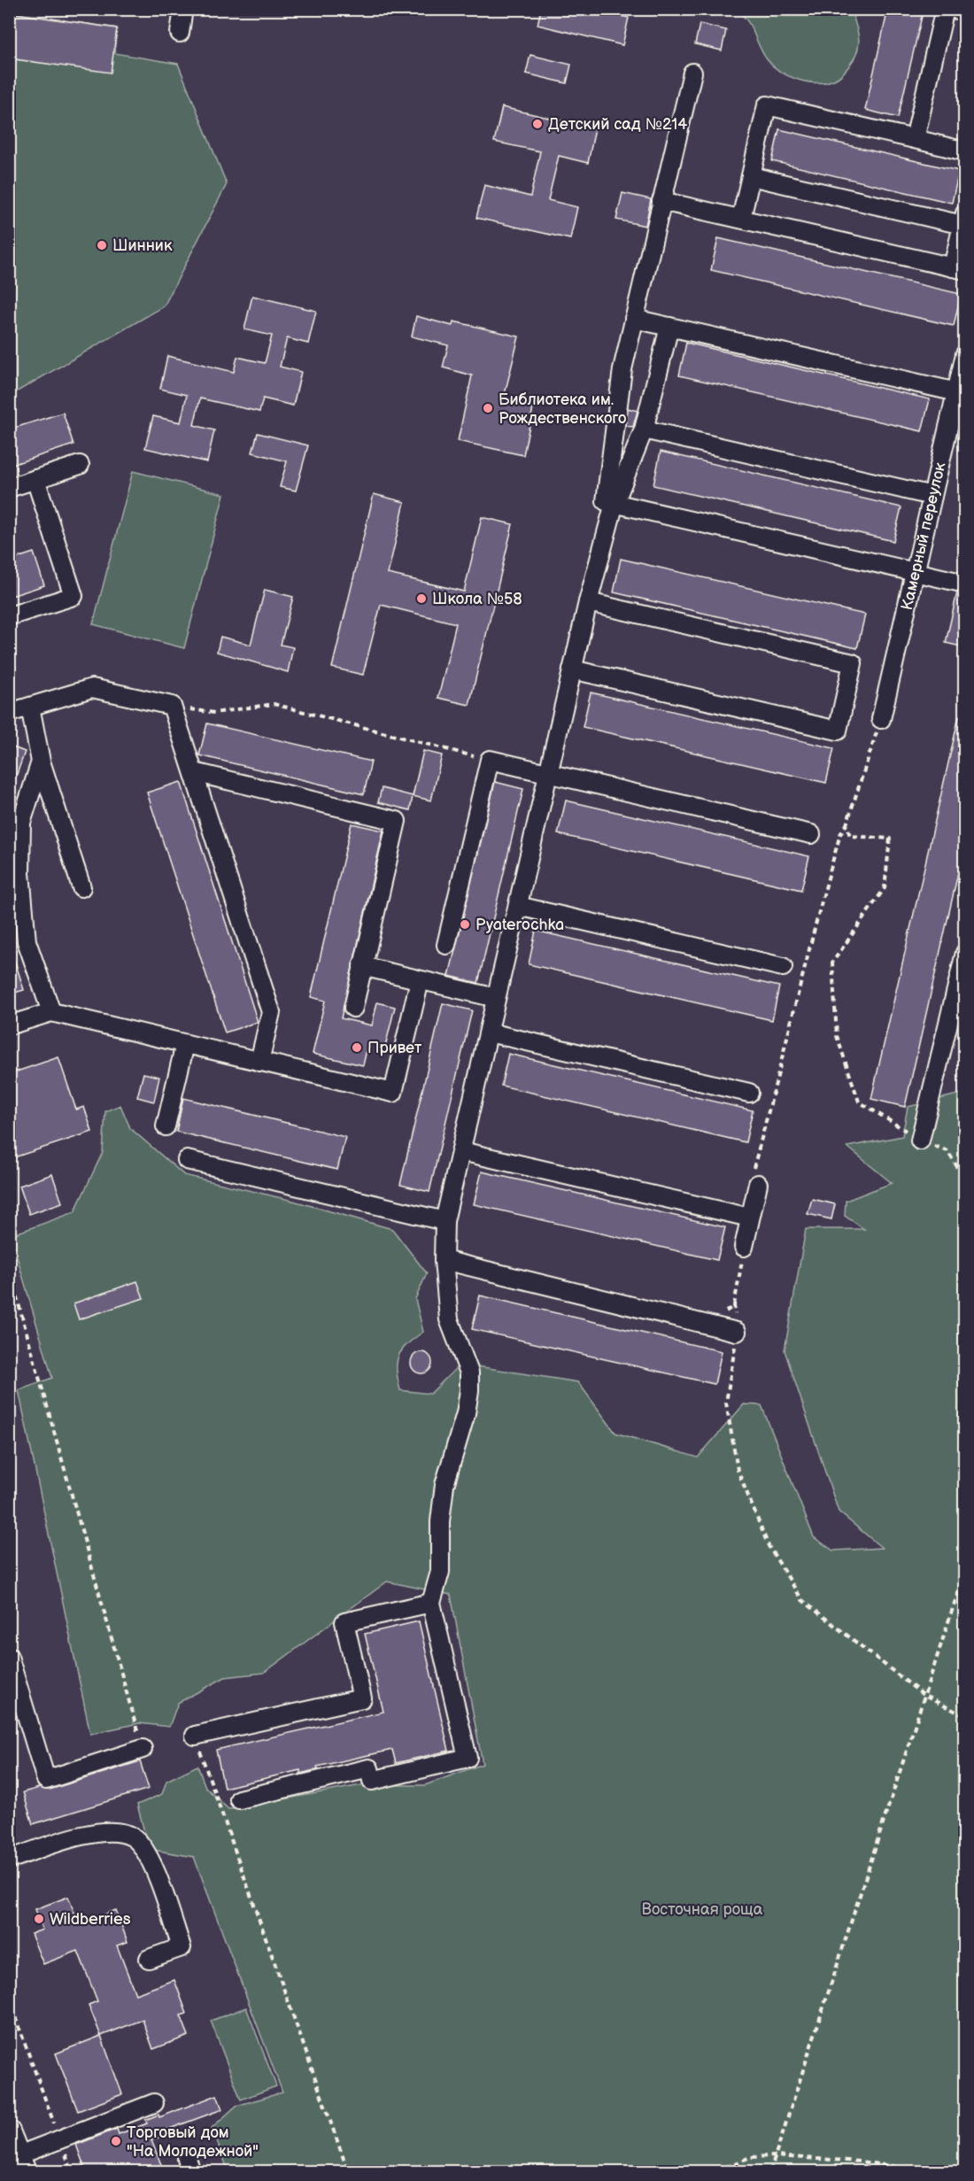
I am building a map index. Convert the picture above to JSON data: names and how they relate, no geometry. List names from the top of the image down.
{
  "streets": {
    "street": ["Камерный переулок"]
  },
  "parks": ["Восточная роща"],
  "places": [
    "Детский сад №214",
    "Шинник",
    "Библиотека им. Рождественского",
    "Школа №58",
    "Pyaterochka",
    "Привет",
    "Wildberries",
    "Торговый дом \"На Молодежной\""
  ]
}
